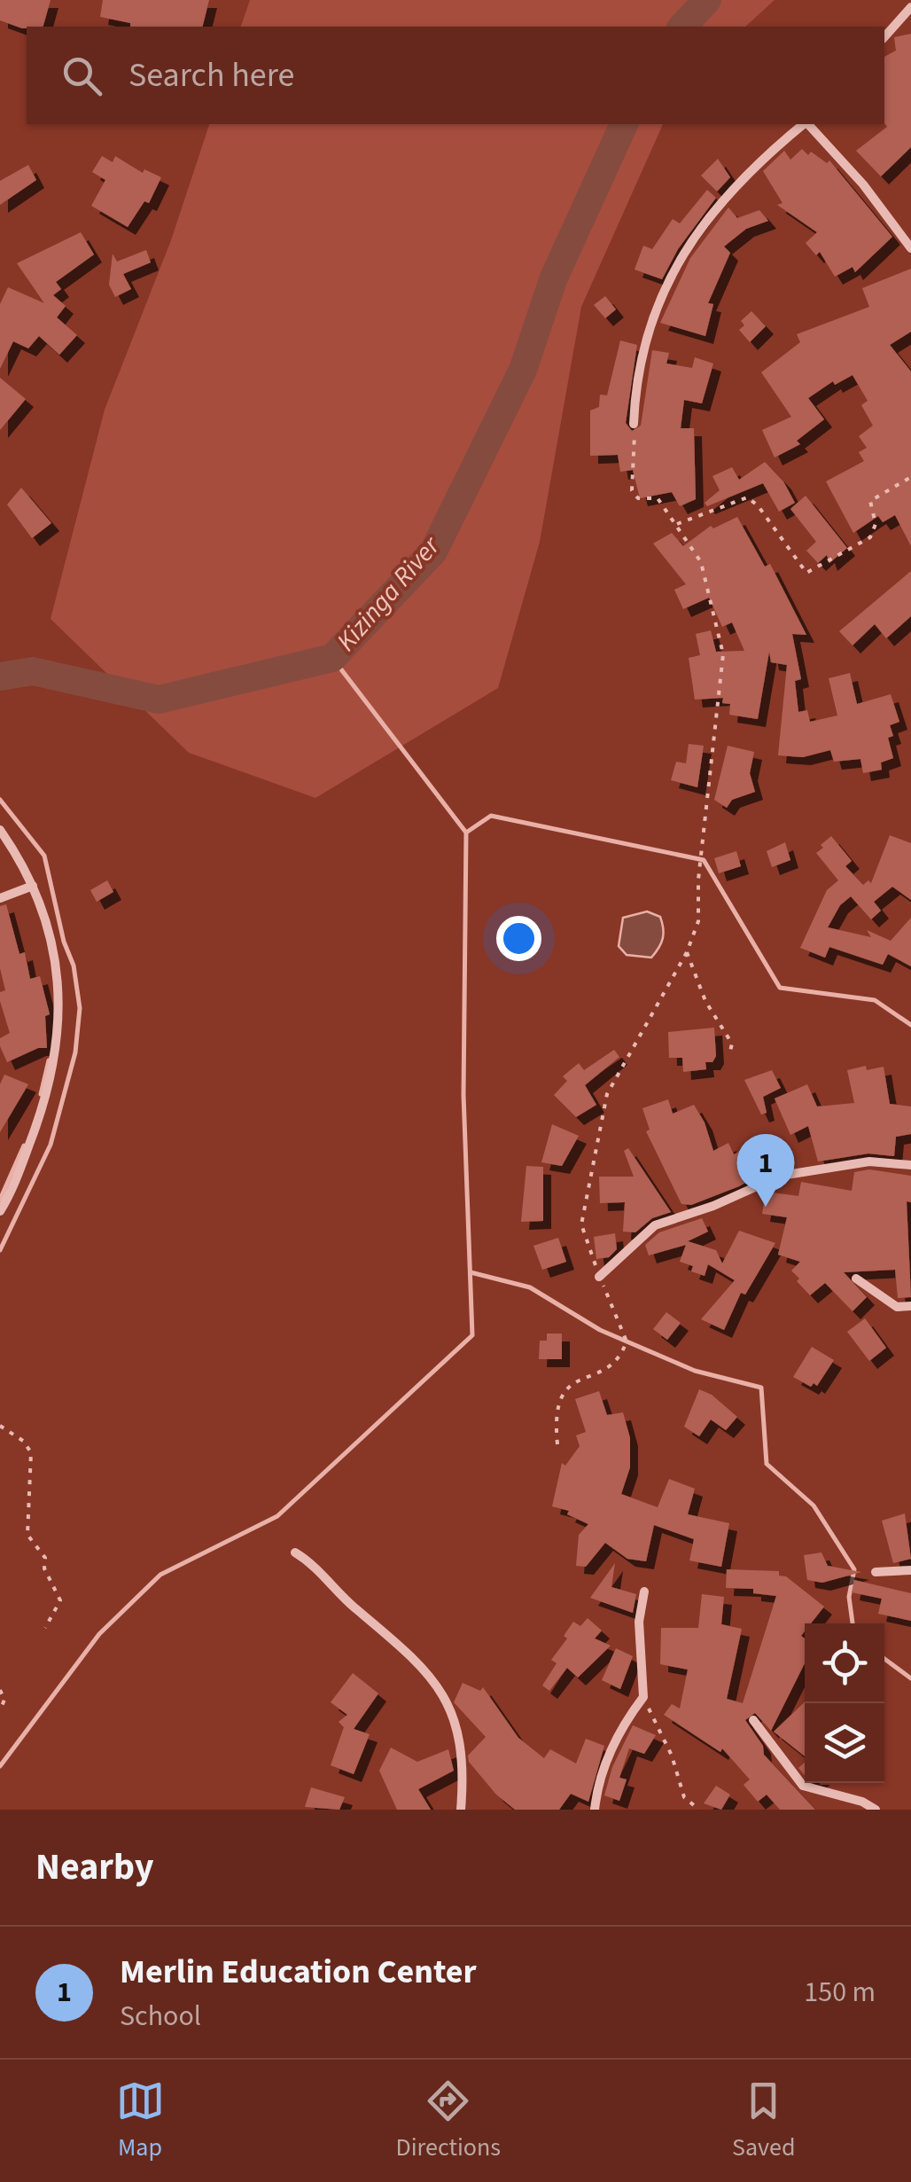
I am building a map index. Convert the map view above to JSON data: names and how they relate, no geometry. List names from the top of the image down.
{
  "water": ["Kizinga River"],
  "page": {
    "search": "Search here",
    "pins": "1",
    "heading": "Nearby",
    "list": [
      {
        "mark": "1",
        "name": "Merlin Education Center",
        "note": "School",
        "value": "150 m"
      }
    ],
    "nav": ["Map", "Directions", "Saved"]
  }
}
